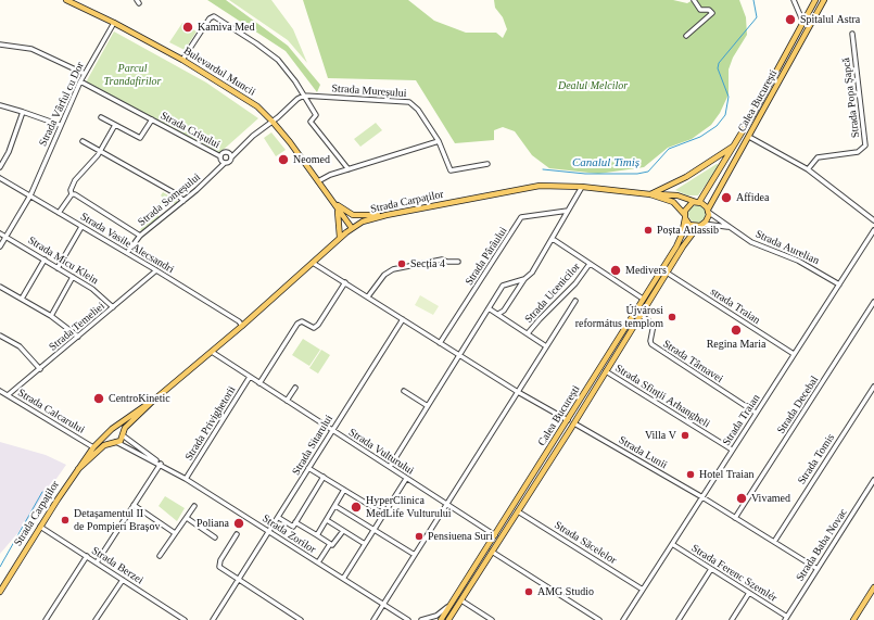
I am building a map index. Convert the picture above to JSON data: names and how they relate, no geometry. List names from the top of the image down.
{
  "streets": {
    "main road": ["Bulevardul Muncii", "Calea București", "Strada Carpaților"],
    "street": [
      "Strada Mureșului",
      "Strada Popa Șapcă",
      "Strada Vârful cu Dor",
      "Strada Crișului",
      "Strada Someșului",
      "Strada Vasile Alecsandri",
      "Strada Aurelian",
      "Strada Pârâului",
      "Strada Micu Klein",
      "Strada Ucenicilor",
      "strada Traian",
      "Strada Temeliei",
      "Strada Târnavei",
      "Strada Sfinții Arhangheli",
      "Strada Decebal",
      "Strada Calcarului",
      "Strada Traian",
      "Strada Privighetorii",
      "Strada Sitarului",
      "Strada Vulturului",
      "Strada Lunii",
      "Strada Tomis",
      "Strada Zorilor",
      "Strada Săcelelor",
      "Strada Baba Novac",
      "Strada Berzei",
      "Strada Ferenc Szemlér"
    ]
  },
  "crossings": [
    ["Bulevardul Muncii", "Strada Vârful cu Dor"],
    ["Bulevardul Muncii", "Strada Someșului"],
    ["Bulevardul Muncii", "Strada Carpaților"],
    ["Calea București", "Strada Carpaților"],
    ["Calea București", "Strada Aurelian"],
    ["Calea București", "strada Traian"],
    ["Calea București", "Strada Târnavei"],
    ["Calea București", "Strada Sfinții Arhangheli"],
    ["Calea București", "Strada Vulturului"],
    ["Calea București", "Strada Lunii"],
    ["Calea București", "Strada Săcelelor"],
    ["Strada Vârful cu Dor", "Strada Crișului"],
    ["Strada Vârful cu Dor", "Strada Vasile Alecsandri"],
    ["Strada Vârful cu Dor", "Strada Micu Klein"],
    ["Strada Crișului", "Strada Someșului"],
    ["Strada Someșului", "Strada Vasile Alecsandri"],
    ["Strada Carpaților", "Strada Vasile Alecsandri"],
    ["Strada Carpaților", "Strada Aurelian"],
    ["Strada Carpaților", "Strada Calcarului"],
    ["Strada Carpaților", "Strada Vulturului"],
    ["Strada Carpaților", "Strada Zorilor"],
    ["Strada Carpaților", "Strada Berzei"],
    ["Strada Vasile Alecsandri", "Strada Temeliei"],
    ["Strada Aurelian", "Strada Traian"],
    ["Strada Micu Klein", "Strada Temeliei"],
    ["strada Traian", "Strada Traian"],
    ["Strada Temeliei", "Strada Calcarului"],
    ["Strada Târnavei", "Strada Traian"],
    ["Strada Sfinții Arhangheli", "Strada Traian"],
    ["Strada Decebal", "Strada Lunii"],
    ["Strada Traian", "Strada Lunii"],
    ["Strada Traian", "Strada Săcelelor"],
    ["Strada Traian", "Strada Ferenc Szemlér"],
    ["Strada Privighetorii", "Strada Vulturului"],
    ["Strada Privighetorii", "Strada Zorilor"],
    ["Strada Sitarului", "Strada Vulturului"],
    ["Strada Sitarului", "Strada Zorilor"],
    ["Strada Lunii", "Strada Tomis"],
    ["Strada Lunii", "Strada Baba Novac"],
    ["Strada Baba Novac", "Strada Ferenc Szemlér"]
  ],
  "water": ["Canalul Timiș"],
  "parks": ["Parcul Trandafirilor", "Dealul Melcilor"],
  "places": [
    "Spitalul Astra",
    "Kamiva Med",
    "Neomed",
    "Affidea",
    "Poșta Atlassib",
    "Secția 4",
    "Medivers",
    "Újvárosi református templom",
    "Regina Maria",
    "CentroKinetic",
    "Villa V",
    "Hotel Traian",
    "Vivamed",
    "HyperClinica MedLife Vulturului",
    "Detașamentul II de Pompieri Brașov",
    "Poliana",
    "Pensiuena Suri",
    "AMG Studio"
  ]
}
